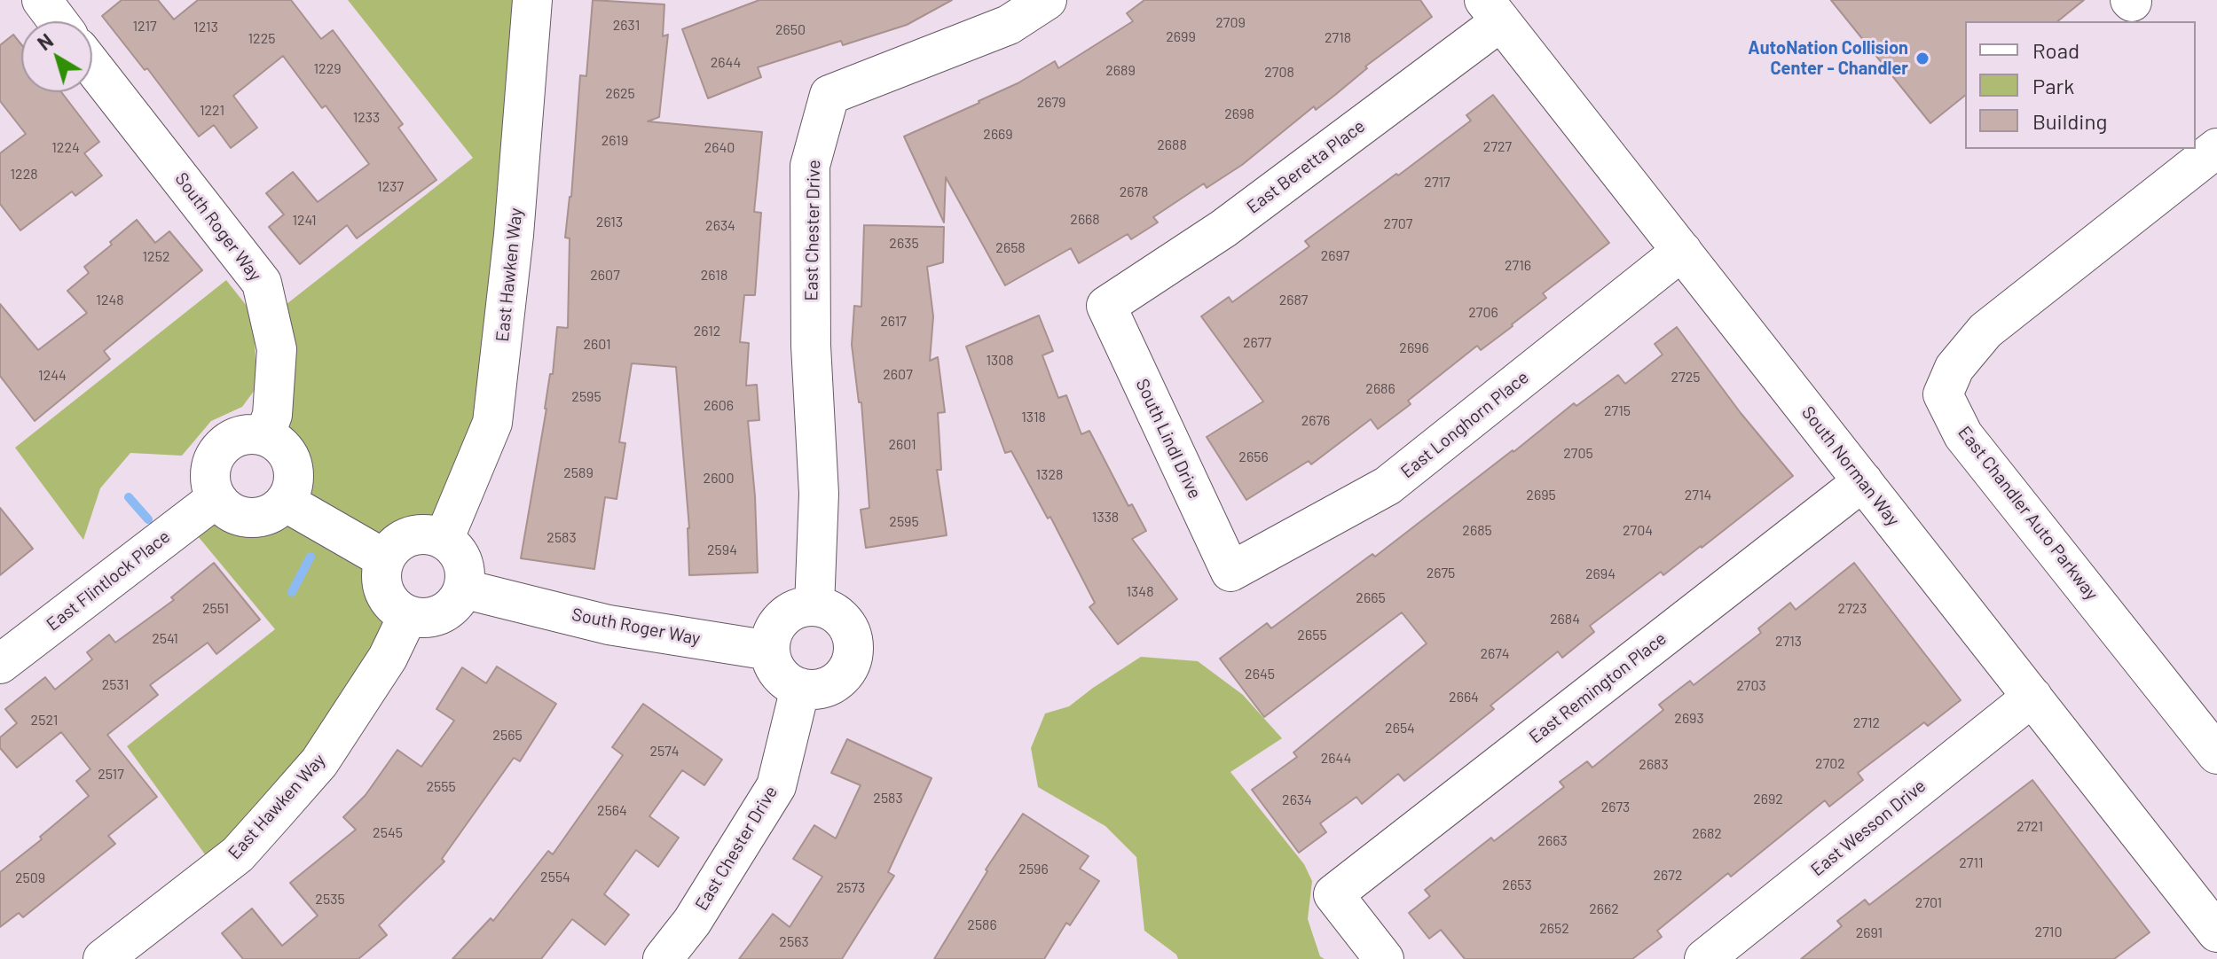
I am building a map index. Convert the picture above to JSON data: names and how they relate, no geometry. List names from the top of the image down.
{
  "streets": {
    "street": [
      "East Beretta Place",
      "South Roger Way",
      "East Chester Drive",
      "East Hawken Way",
      "East Longhorn Place",
      "South Lindl Drive",
      "South Norman Way",
      "East Chandler Auto Parkway",
      "East Flintlock Place",
      "East Remington Place",
      "East Wesson Drive"
    ]
  },
  "crossings": [
    ["East Beretta Place", "South Lindl Drive"],
    ["East Beretta Place", "South Norman Way"],
    ["South Roger Way", "East Chester Drive"],
    ["South Roger Way", "East Hawken Way"],
    ["South Roger Way", "East Flintlock Place"],
    ["East Longhorn Place", "South Lindl Drive"],
    ["East Longhorn Place", "South Norman Way"],
    ["South Norman Way", "East Remington Place"],
    ["South Norman Way", "East Wesson Drive"]
  ],
  "places": ["AutoNation Collision Center - Chandler"],
  "house_numbers": [
    "2709",
    "2631",
    "1217",
    "1213",
    "2650",
    "2699",
    "2718",
    "1225",
    "2644",
    "1229",
    "2689",
    "2708",
    "2625",
    "2679",
    "1221",
    "2698",
    "1233",
    "2669",
    "2619",
    "2688",
    "2727",
    "1224",
    "2640",
    "1228",
    "2717",
    "1237",
    "2678",
    "2668",
    "1241",
    "2613",
    "2707",
    "2634",
    "2635",
    "2658",
    "2697",
    "1252",
    "2716",
    "2607",
    "2618",
    "1248",
    "2687",
    "2706",
    "2617",
    "2612",
    "2677",
    "2601",
    "2696",
    "1308",
    "2607",
    "1244",
    "2725",
    "2686",
    "2595",
    "2606",
    "2715",
    "1318",
    "2676",
    "2601",
    "2705",
    "2656",
    "2589",
    "1328",
    "2600",
    "2695",
    "2714",
    "1338",
    "2595",
    "2685",
    "2704",
    "2583",
    "2594",
    "2675",
    "2694",
    "1348",
    "2665",
    "2551",
    "2723",
    "2684",
    "2655",
    "2541",
    "2713",
    "2674",
    "2645",
    "2531",
    "2703",
    "2664",
    "2693",
    "2521",
    "2712",
    "2654",
    "2565",
    "2574",
    "2644",
    "2702",
    "2683",
    "2517",
    "2555",
    "2583",
    "2692",
    "2634",
    "2673",
    "2564",
    "2721",
    "2545",
    "2682",
    "2663",
    "2711",
    "2596",
    "2672",
    "2554",
    "2509",
    "2653",
    "2573",
    "2535",
    "2701",
    "2662",
    "2586",
    "2652",
    "2710",
    "2691",
    "2563"
  ],
  "legend": ["Road", "Park", "Building"],
  "north": "top left"
}
